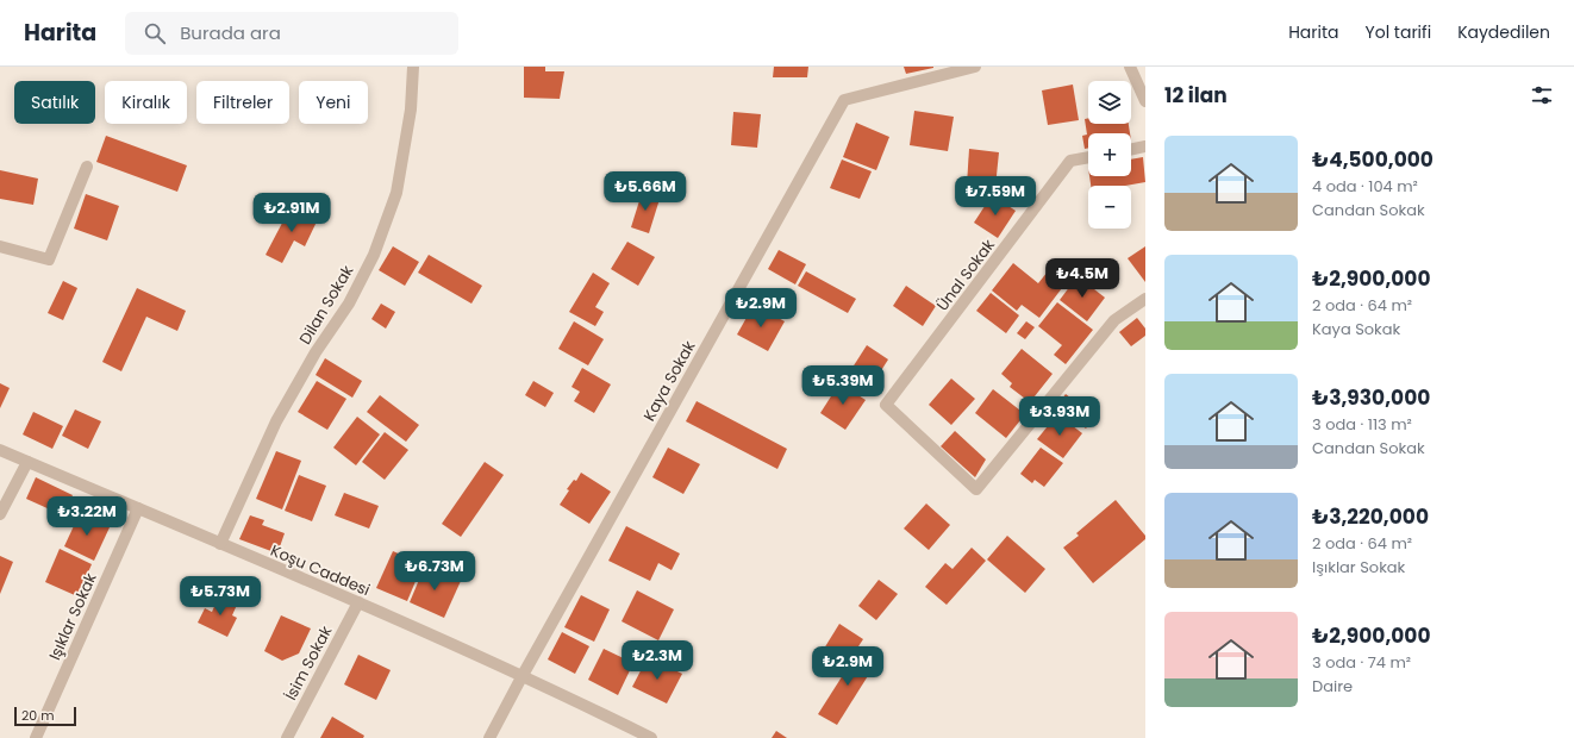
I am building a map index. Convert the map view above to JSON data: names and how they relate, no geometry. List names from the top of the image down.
{
  "streets": {
    "street": [
      "Ünal Sokak",
      "Dilan Sokak",
      "Kaya Sokak",
      "Koşu Caddesi",
      "Işıklar Sokak",
      "İsim Sokak"
    ]
  },
  "crossings": [
    ["Dilan Sokak", "Koşu Caddesi"],
    ["Kaya Sokak", "Koşu Caddesi"],
    ["Koşu Caddesi", "Işıklar Sokak"],
    ["Koşu Caddesi", "İsim Sokak"]
  ],
  "scale_bar": "20 m",
  "page": {
    "header": "Harita",
    "search": "Burada ara",
    "nav": ["Harita", "Yol tarifi", "Kaydedilen"],
    "heading": "12 ilan",
    "map_buttons": ["+", "−"],
    "chip": [
      "Satılık",
      "Kiralık",
      "Filtreler",
      "Yeni"
    ],
    "list": [
      {
        "name": "₺4,500,000",
        "note": "4 oda · 104 m² · Candan Sokak"
      },
      {
        "name": "₺2,900,000",
        "note": "2 oda · 64 m² · Kaya Sokak"
      },
      {
        "name": "₺3,930,000",
        "note": "3 oda · 113 m² · Candan Sokak"
      },
      {
        "name": "₺3,220,000",
        "note": "2 oda · 64 m² · Işıklar Sokak"
      },
      {
        "name": "₺2,900,000",
        "note": "3 oda · 74 m² · Daire"
      }
    ],
    "price": [
      "₺5.66M",
      "₺7.59M",
      "₺2.91M",
      "₺4.5M",
      "₺2.9M",
      "₺5.39M",
      "₺3.93M",
      "₺3.22M",
      "₺6.73M",
      "₺5.73M",
      "₺2.3M",
      "₺2.9M"
    ],
    "scale": "20 m"
  }
}
